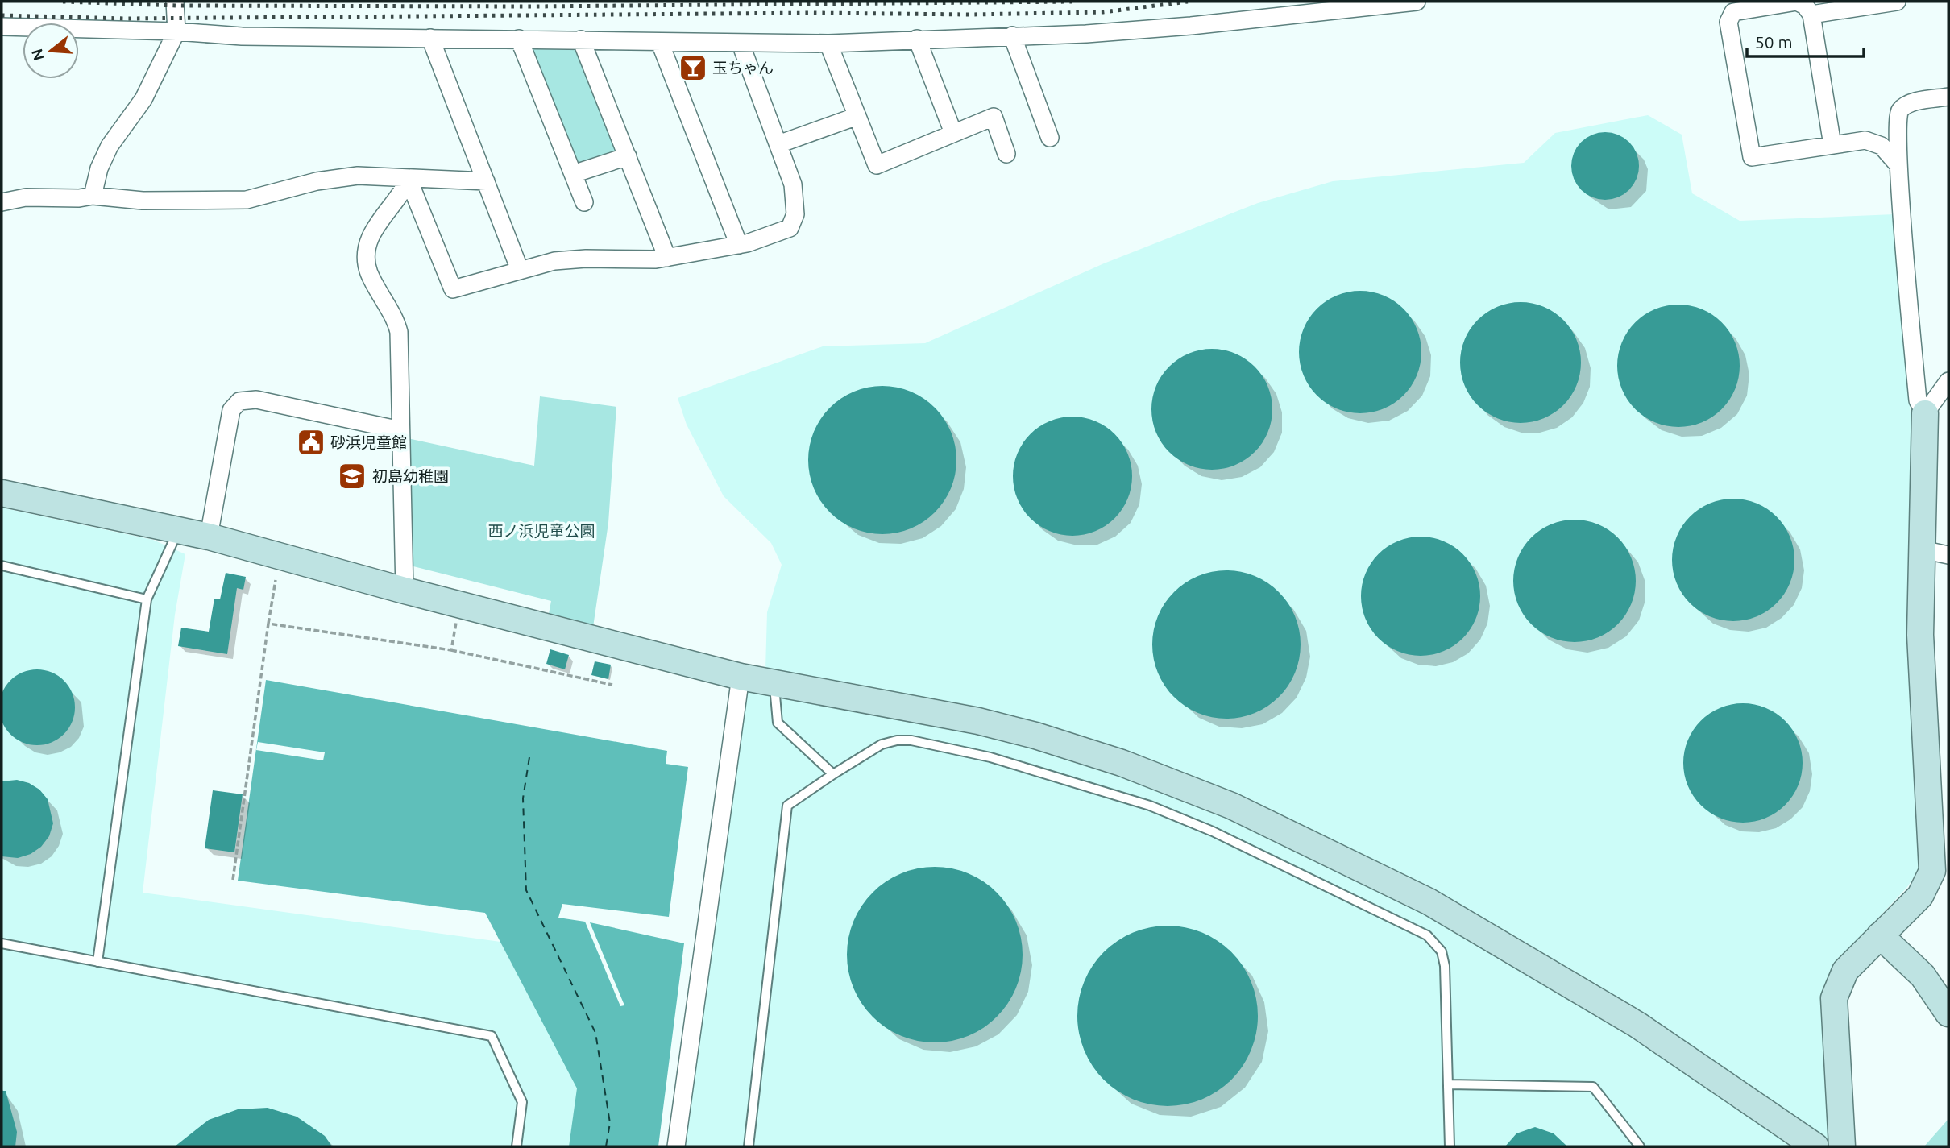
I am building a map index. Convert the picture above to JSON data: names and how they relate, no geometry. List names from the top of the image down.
{
  "parks": ["西ノ浜児童公園"],
  "places": {
    "bar": ["玉ちゃん"],
    "public building": ["砂浜児童館"],
    "school or university": ["初島幼稚園"]
  },
  "scale_bar": "50 m",
  "north": "left"
}
